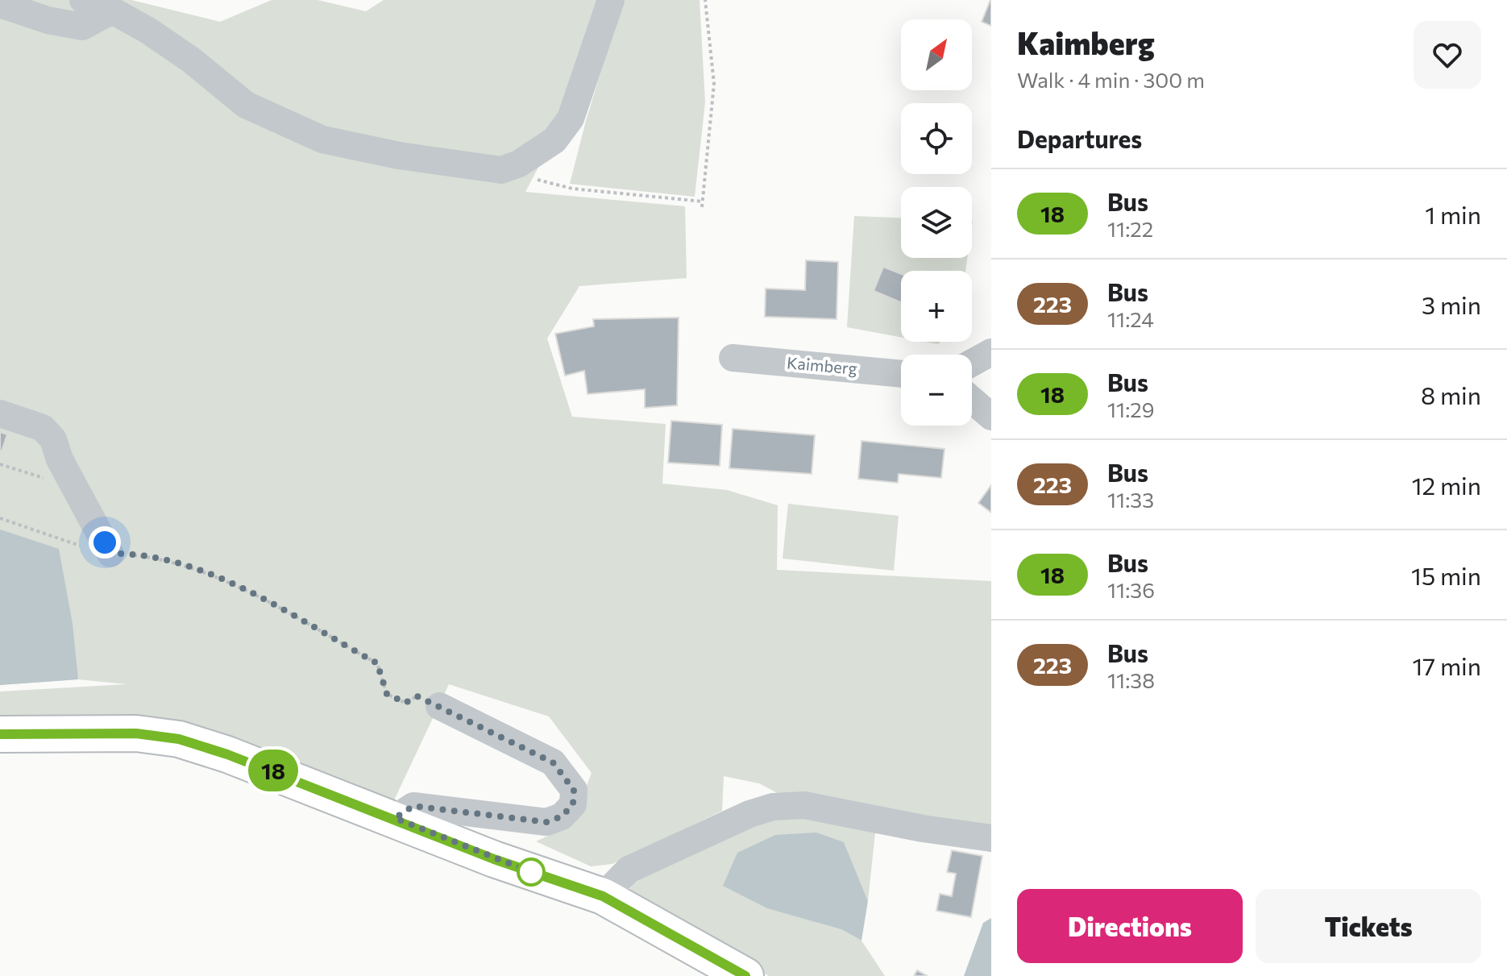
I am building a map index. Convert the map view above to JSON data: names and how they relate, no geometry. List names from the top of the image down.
{
  "streets": {
    "street": ["Kaimberg"]
  },
  "lines": ["bus line 18"],
  "north": "top right",
  "page": {
    "on_map": "18",
    "heading": [
      ["Kaimberg", "Walk · 4 min · 300 m"],
      "Departures"
    ],
    "map_buttons": ["+", "−"],
    "list": [
      {
        "mark": "18",
        "name": "Bus",
        "note": "11:22",
        "value": "1 min"
      },
      {
        "mark": "223",
        "name": "Bus",
        "note": "11:24",
        "value": "3 min"
      },
      {
        "mark": "18",
        "name": "Bus",
        "note": "11:29",
        "value": "8 min"
      },
      {
        "mark": "223",
        "name": "Bus",
        "note": "11:33",
        "value": "12 min"
      },
      {
        "mark": "18",
        "name": "Bus",
        "note": "11:36",
        "value": "15 min"
      },
      {
        "mark": "223",
        "name": "Bus",
        "note": "11:38",
        "value": "17 min"
      }
    ],
    "buttons": ["Directions", "Tickets"]
  }
}
